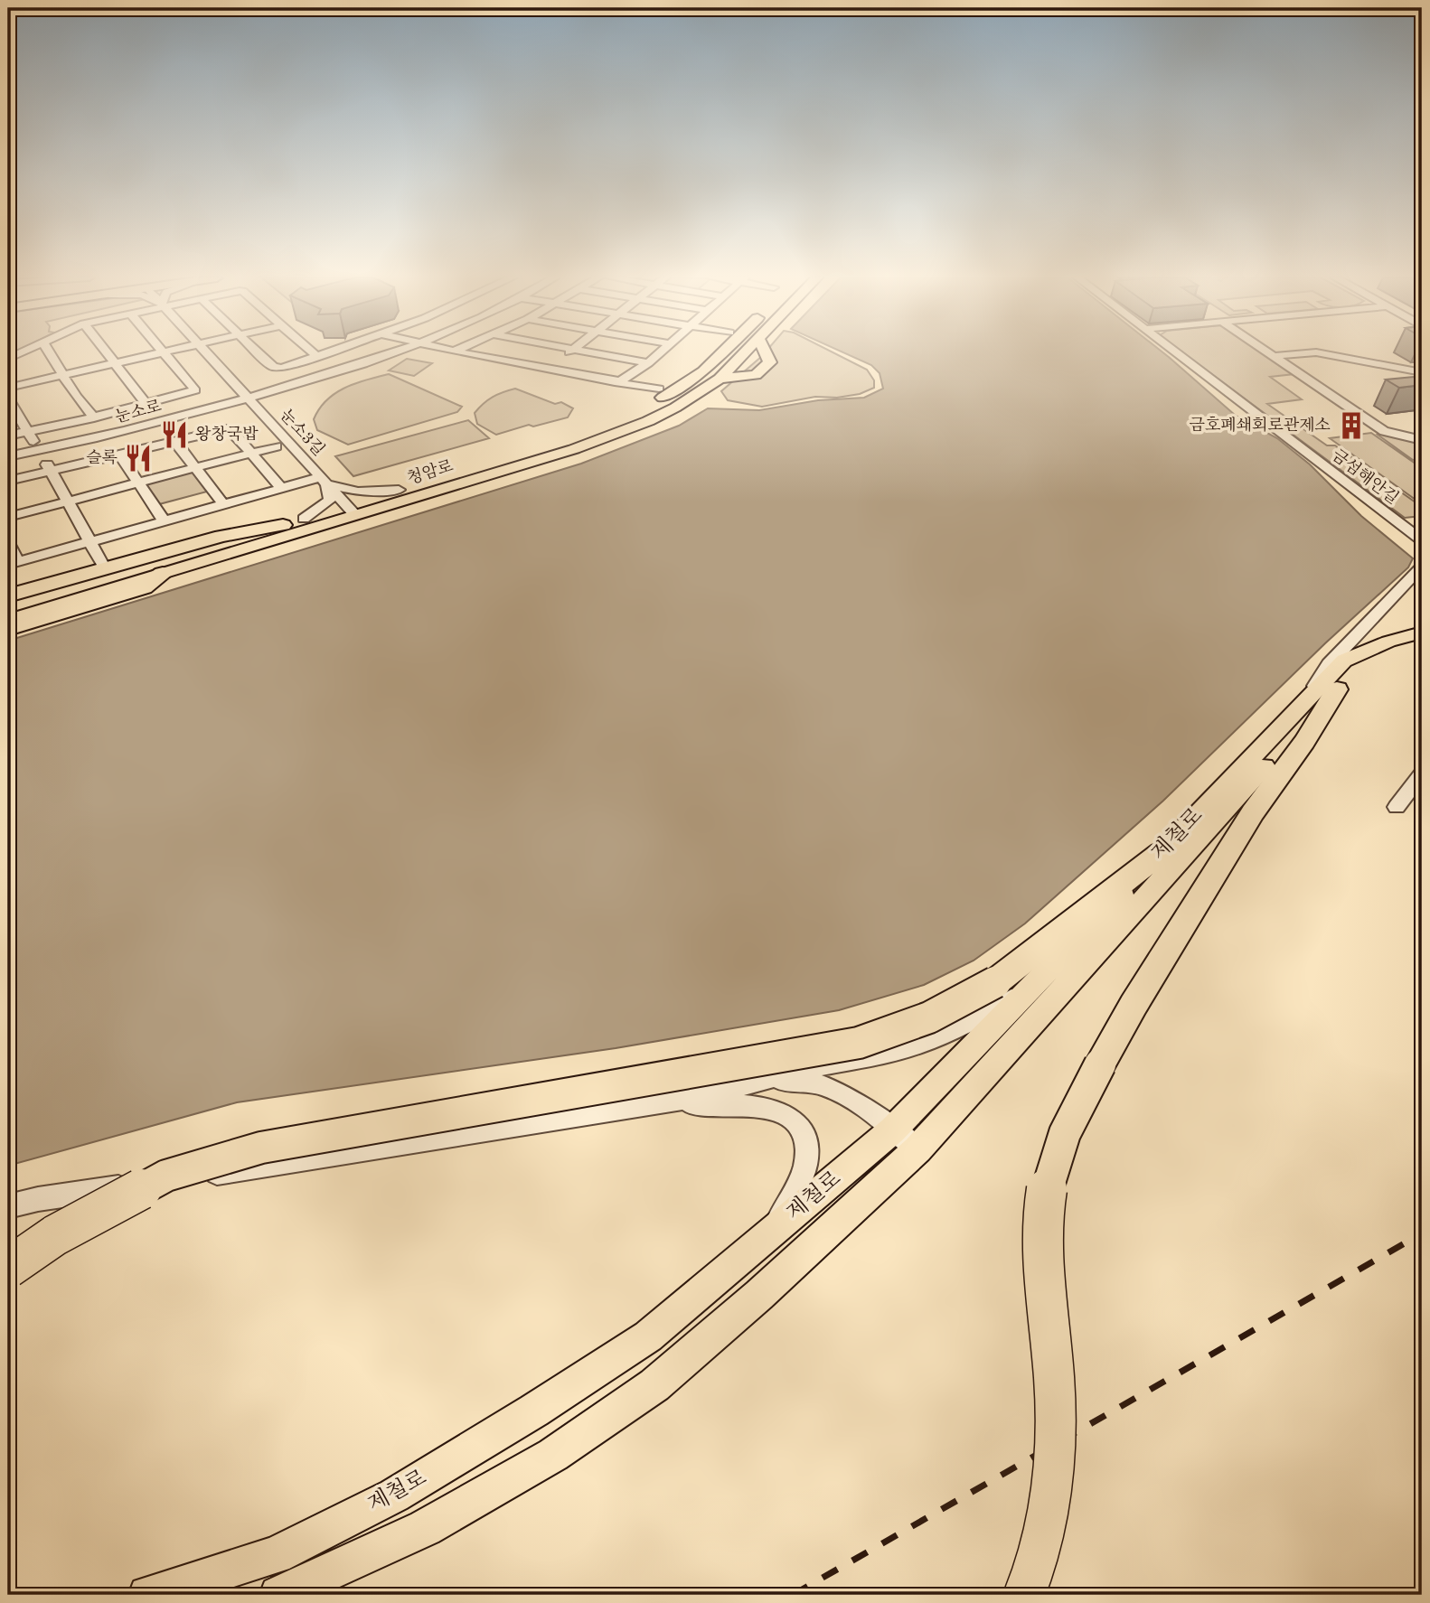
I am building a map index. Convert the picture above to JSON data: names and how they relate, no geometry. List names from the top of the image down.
{
  "streets": {
    "main road": ["청암로", "제철로"],
    "street": ["눈소로", "눈소3길", "금섬해안길"]
  },
  "crossings": [
    ["눈소로", "눈소3길"],
    ["눈소3길", "청암로"]
  ],
  "places": {
    "building": ["금호폐쇄회로관제소"],
    "restaurant": ["왕창국밥", "슬록"]
  }
}
